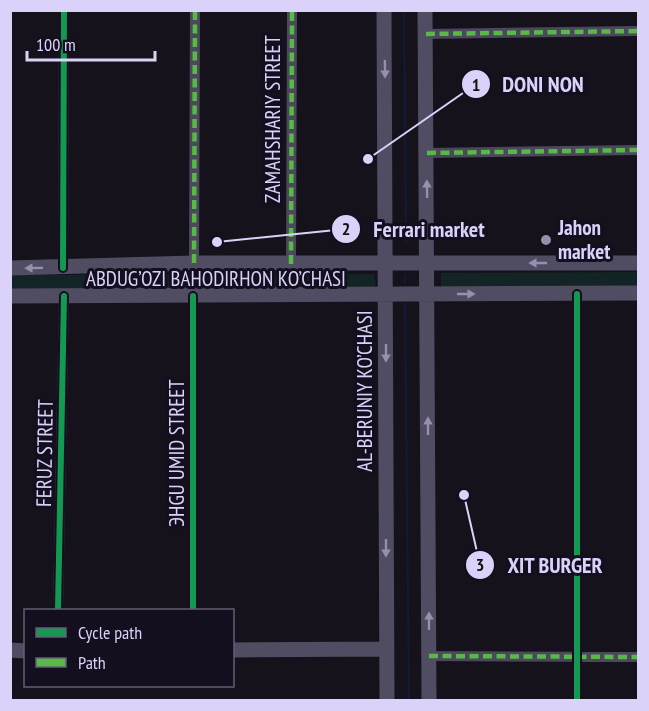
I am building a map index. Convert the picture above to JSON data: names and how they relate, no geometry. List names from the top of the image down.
{
  "streets": {
    "main road": ["ABDUG’OZI BAHODIRHON KO’CHASI", "AL-BERUNIY KO’CHASI"],
    "street": ["ZAMAHSHARIY STREET", "FERUZ STREET", "ЭHGU UMID STREET"]
  },
  "crossings": [
    ["ZAMAHSHARIY STREET", "ABDUG’OZI BAHODIRHON KO’CHASI"],
    ["ABDUG’OZI BAHODIRHON KO’CHASI", "AL-BERUNIY KO’CHASI"],
    ["ABDUG’OZI BAHODIRHON KO’CHASI", "FERUZ STREET"],
    ["ABDUG’OZI BAHODIRHON KO’CHASI", "ЭHGU UMID STREET"]
  ],
  "places": [
    "DONI NON",
    "Jahon market",
    "Ferrari market",
    "XIT BURGER"
  ],
  "legend": ["Cycle path", "Path"],
  "scale_bar": "100 m"
}
